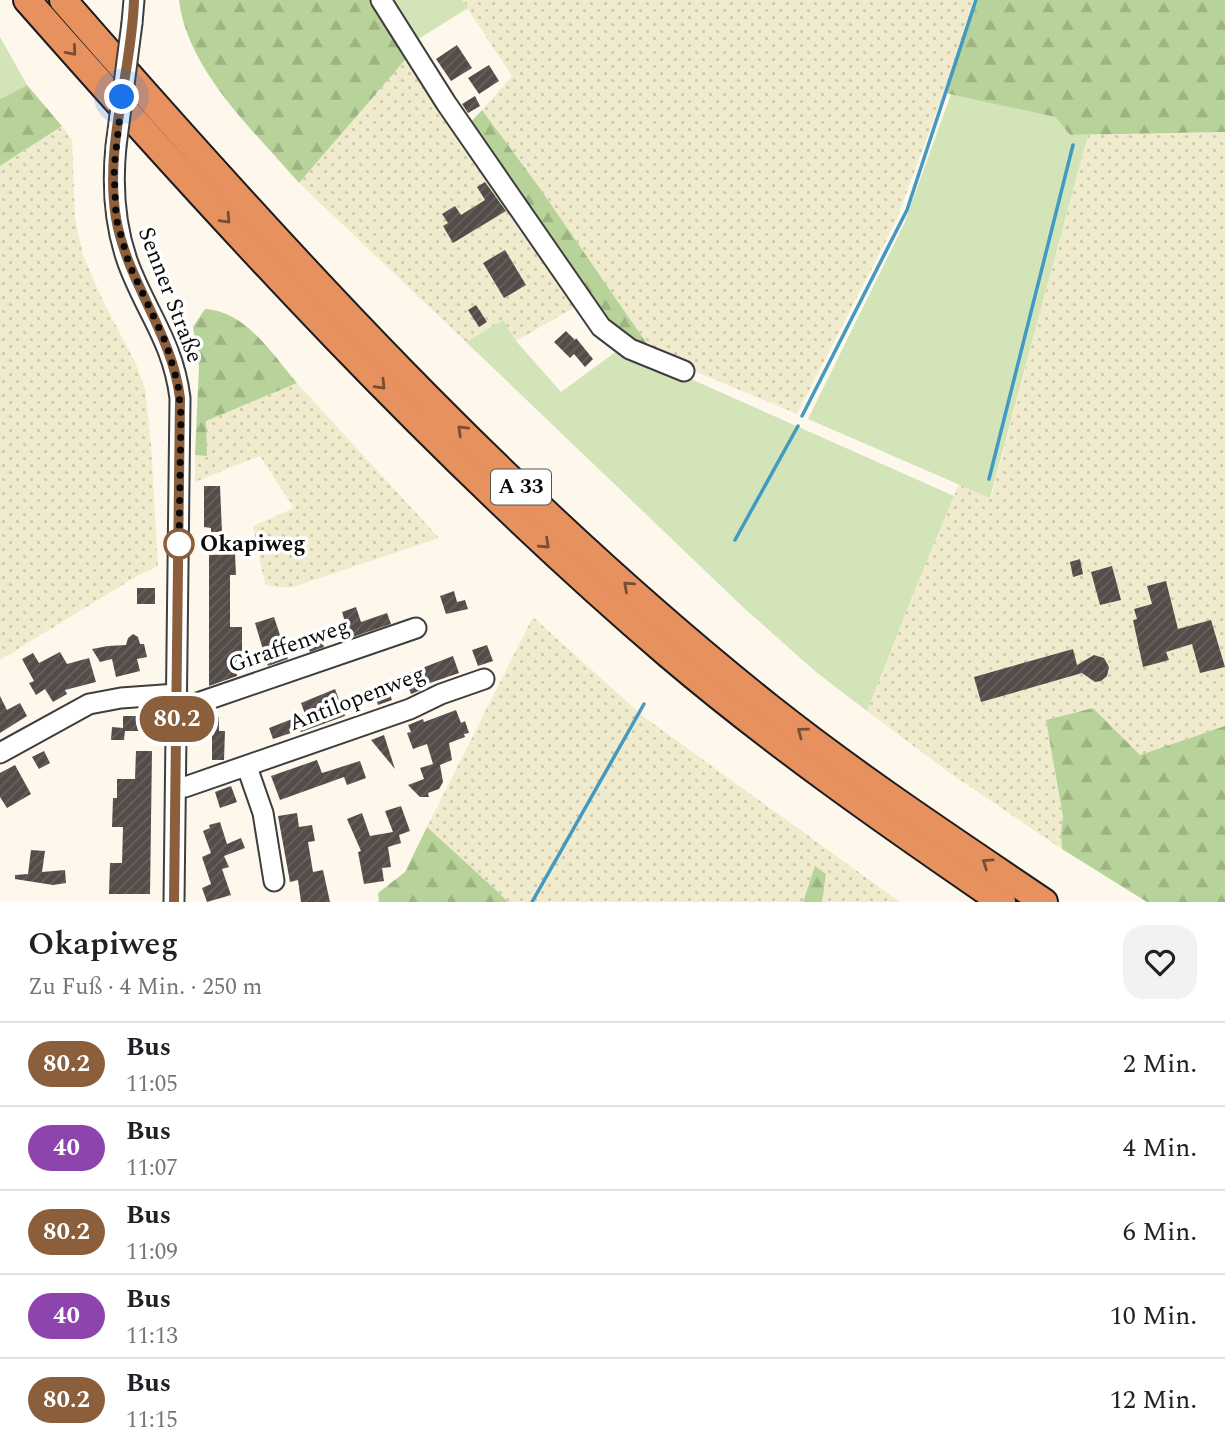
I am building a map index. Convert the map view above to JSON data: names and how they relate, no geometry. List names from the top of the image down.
{
  "streets": {
    "highway": ["A 33"],
    "street": ["Senner Straße", "Giraffenweg", "Antilopenweg"]
  },
  "crossings": [
    ["Senner Straße", "Giraffenweg"],
    ["Senner Straße", "Antilopenweg"]
  ],
  "places": ["Okapiweg"],
  "lines": ["bus line 80.2"],
  "page": {
    "on_map": "80.2",
    "heading": ["Okapiweg", "Zu Fuß · 4 Min. · 250 m"],
    "list": [
      {
        "mark": "80.2",
        "name": "Bus",
        "note": "11:05",
        "value": "2 Min."
      },
      {
        "mark": "40",
        "name": "Bus",
        "note": "11:07",
        "value": "4 Min."
      },
      {
        "mark": "80.2",
        "name": "Bus",
        "note": "11:09",
        "value": "6 Min."
      },
      {
        "mark": "40",
        "name": "Bus",
        "note": "11:13",
        "value": "10 Min."
      },
      {
        "mark": "80.2",
        "name": "Bus",
        "note": "11:15",
        "value": "12 Min."
      }
    ]
  }
}
